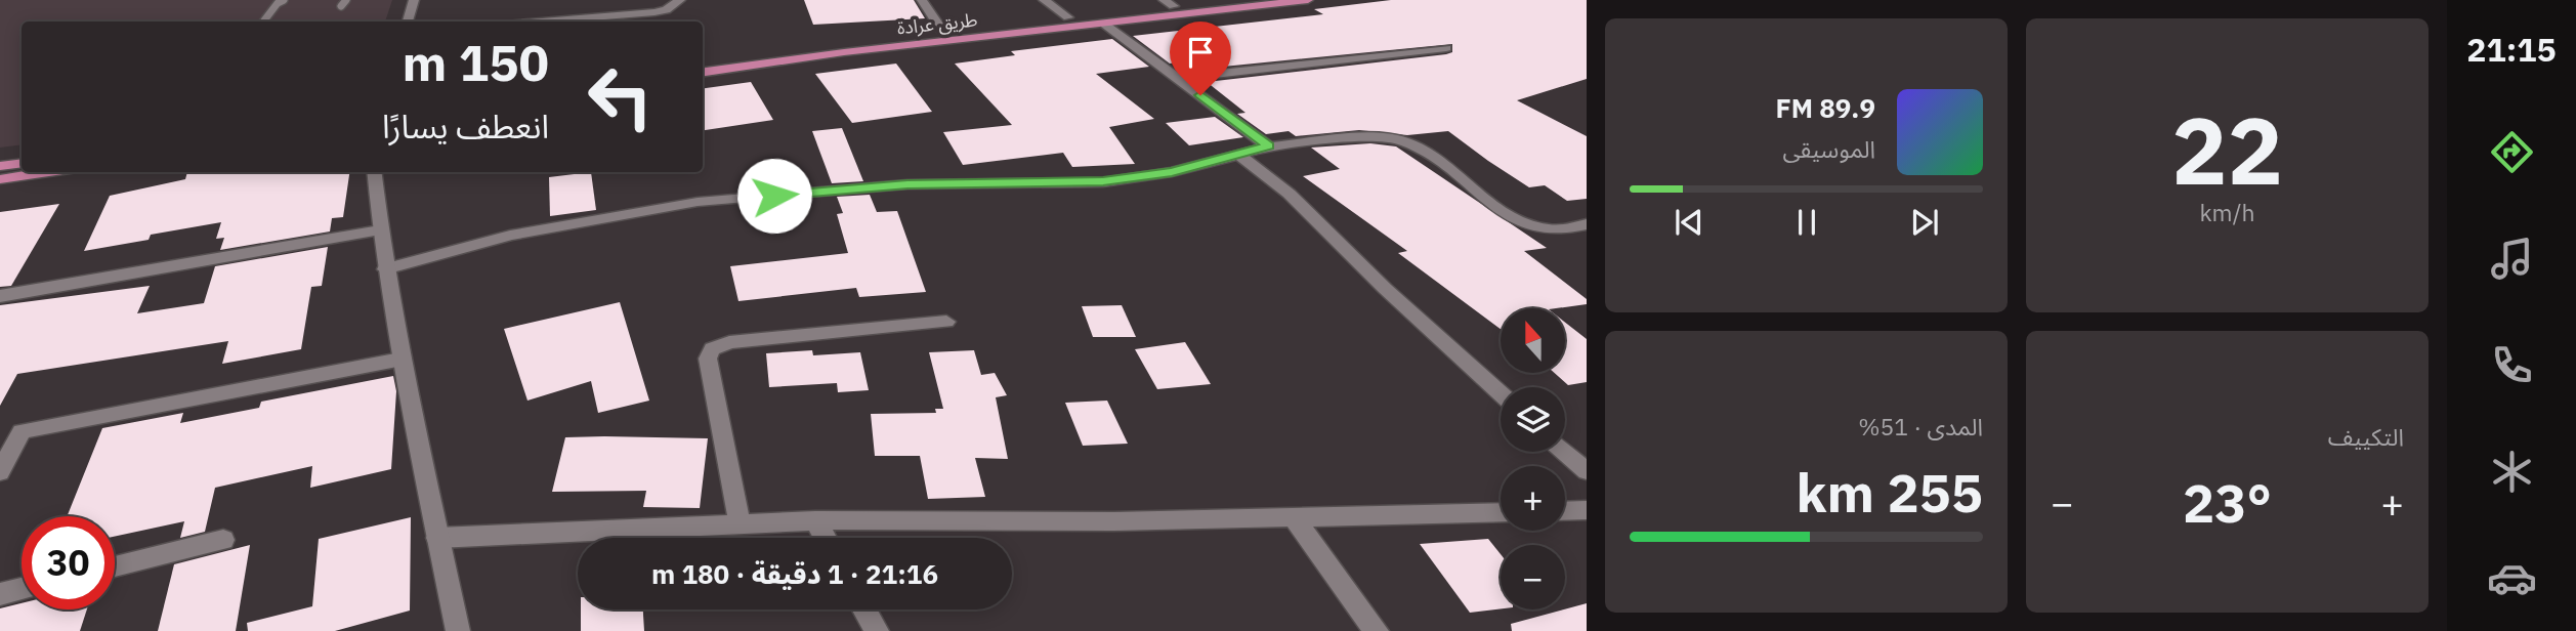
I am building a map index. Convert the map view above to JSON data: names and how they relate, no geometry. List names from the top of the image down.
{
  "streets": {
    "main road": ["طريق عرادة"]
  },
  "north": "top",
  "page": {
    "tabs": "21:15",
    "tile": [
      ["22", "km/h"],
      "التكييف",
      ["المدى · 51%", "255 km"]
    ],
    "turn": ["150 m", "انعطف يسارًا"],
    "song": ["89.9 FM", "الموسيقى"],
    "map_buttons": ["+", "−"],
    "heat": ["−", "23°", "+"],
    "limit": "30",
    "trip": "21:16 · 1 دقيقة · 180 m"
  }
}
